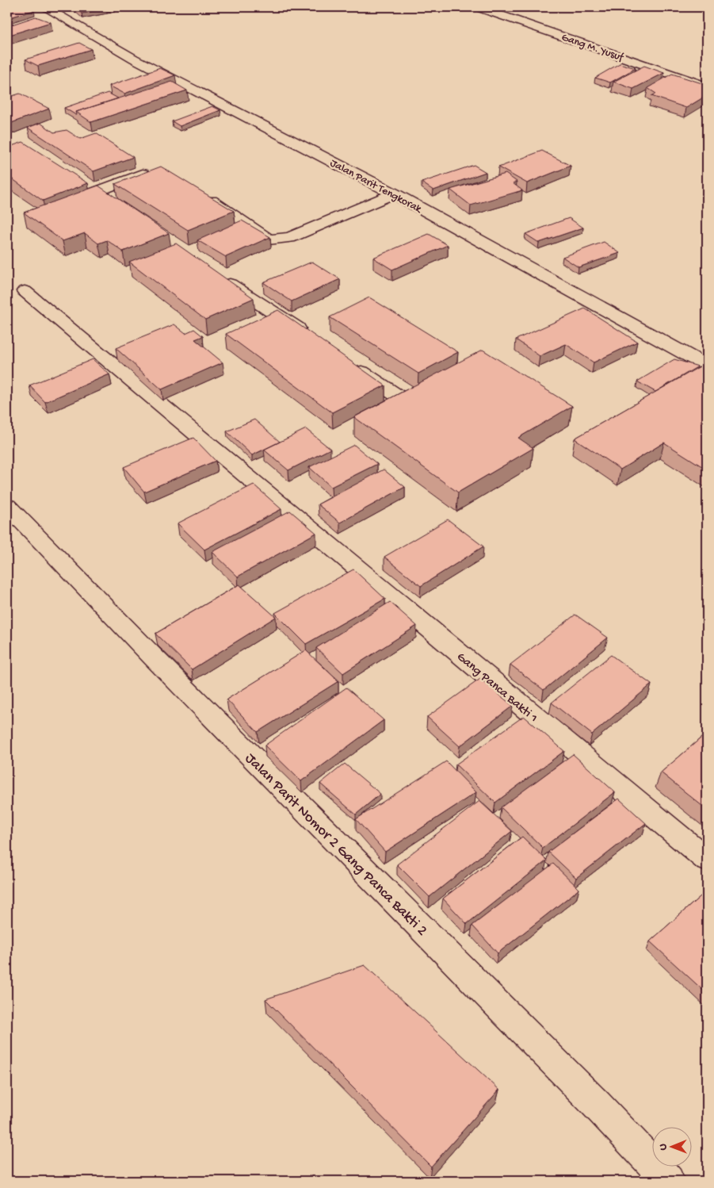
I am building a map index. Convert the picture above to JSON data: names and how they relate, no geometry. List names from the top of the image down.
{
  "streets": {
    "street": [
      "Gang M. Yusuf",
      "Jalan Parit Tengkorak",
      "Gang Panca Bakti 1",
      "Jalan Parit Nomor 2 Gang Panca Bakti 2"
    ]
  },
  "north": "left"
}
